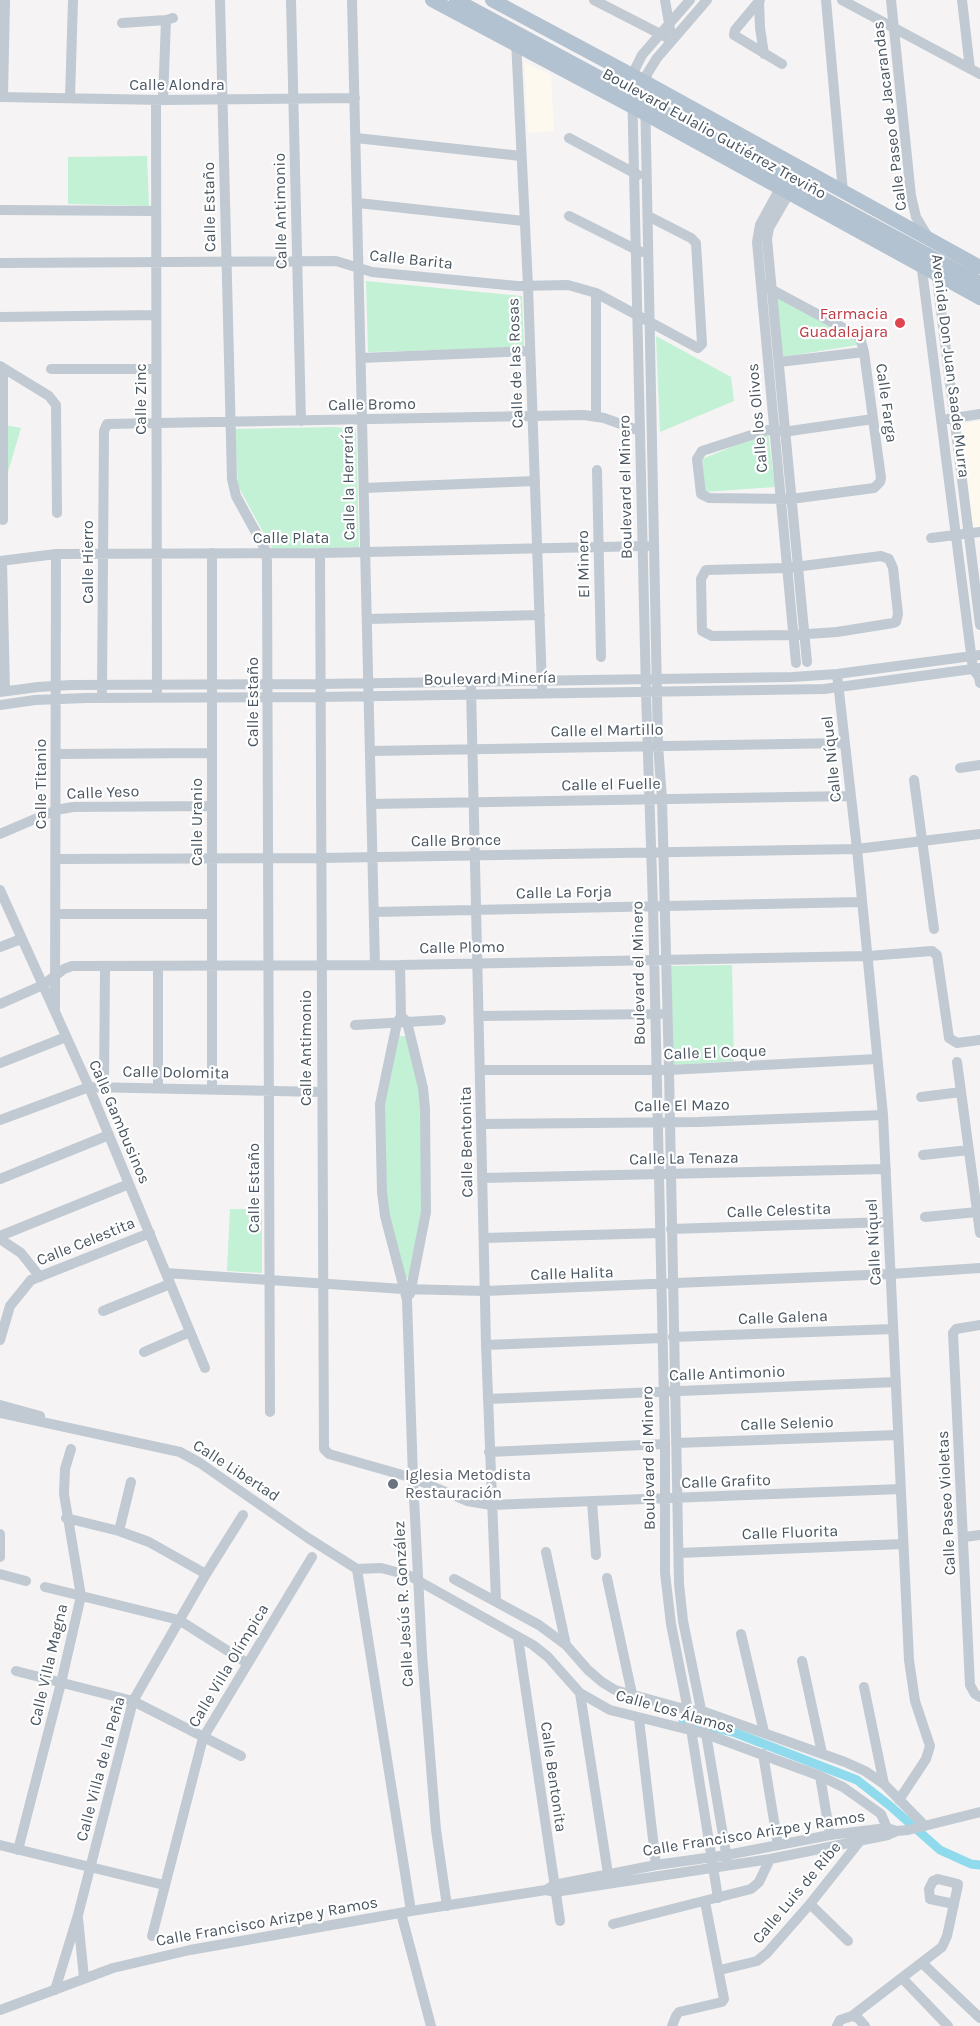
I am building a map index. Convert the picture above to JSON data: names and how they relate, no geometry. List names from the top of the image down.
{
  "streets": {
    "main road": ["Boulevard Eulalio Gutiérrez Treviño"],
    "street": [
      "Calle Alondra",
      "Calle Paseo de Jacarandas",
      "Calle Estaño",
      "Calle Antimonio",
      "Calle Barita",
      "Calle de las Rosas",
      "Avenida Don Juan Saade Murra",
      "Calle Zinc",
      "Calle Farga",
      "Calle Bromo",
      "Calle los Olivos",
      "Calle la Herrería",
      "Boulevard el Minero",
      "Calle Plata",
      "Calle Hierro",
      "El Minero",
      "Boulevard Minería",
      "Calle el Martillo",
      "Calle Níquel",
      "Calle Titanio",
      "Calle el Fuelle",
      "Calle Yeso",
      "Calle Uranio",
      "Calle Bronce",
      "Calle La Forja",
      "Calle Plomo",
      "Calle El Coque",
      "Calle Dolomita",
      "Calle El Mazo",
      "Calle Gambusinos",
      "Calle Bentonita",
      "Calle La Tenaza",
      "Calle Celestita",
      "Calle Halita",
      "Calle Galena",
      "Calle Selenio",
      "Calle Libertad",
      "Calle Grafito",
      "Calle Paseo Violetas",
      "Calle Fluorita",
      "Calle Jesús R. González",
      "Calle Villa Magna",
      "Calle Villa Olímpica",
      "Calle Los Álamos",
      "Calle Villa de la Peña",
      "Calle Francisco Arizpe y Ramos",
      "Calle Luis de Ribe"
    ]
  },
  "crossings": [
    ["Calle Alondra", "Calle Estaño"],
    ["Calle Alondra", "Calle Antimonio"],
    ["Calle Alondra", "Calle Zinc"],
    ["Calle Alondra", "Calle la Herrería"],
    ["Calle Paseo de Jacarandas", "Boulevard Eulalio Gutiérrez Treviño"],
    ["Boulevard Eulalio Gutiérrez Treviño", "Calle de las Rosas"],
    ["Boulevard Eulalio Gutiérrez Treviño", "Avenida Don Juan Saade Murra"],
    ["Boulevard Eulalio Gutiérrez Treviño", "Calle los Olivos"],
    ["Boulevard Eulalio Gutiérrez Treviño", "Boulevard el Minero"],
    ["Calle Estaño", "Calle Barita"],
    ["Calle Estaño", "Calle Bromo"],
    ["Calle Estaño", "Calle Plata"],
    ["Calle Estaño", "Boulevard Minería"],
    ["Calle Estaño", "Calle Bronce"],
    ["Calle Estaño", "Calle Plomo"],
    ["Calle Estaño", "Calle Dolomita"],
    ["Calle Estaño", "Calle Halita"],
    ["Calle Antimonio", "Calle Barita"],
    ["Calle Antimonio", "Calle Bromo"],
    ["Calle Antimonio", "Boulevard el Minero"],
    ["Calle Antimonio", "Calle Plata"],
    ["Calle Antimonio", "Boulevard Minería"],
    ["Calle Antimonio", "Calle Níquel"],
    ["Calle Antimonio", "Calle Bronce"],
    ["Calle Antimonio", "Calle Plomo"],
    ["Calle Antimonio", "Calle Dolomita"],
    ["Calle Antimonio", "Calle Bentonita"],
    ["Calle Antimonio", "Calle Halita"],
    ["Calle Antimonio", "Calle Grafito"],
    ["Calle Antimonio", "Calle Jesús R. González"],
    ["Calle Barita", "Calle de las Rosas"],
    ["Calle Barita", "Calle Zinc"],
    ["Calle Barita", "Calle la Herrería"],
    ["Calle Barita", "Boulevard el Minero"],
    ["Calle de las Rosas", "Calle Bromo"],
    ["Calle de las Rosas", "Calle Plata"],
    ["Calle de las Rosas", "Boulevard Minería"],
    ["Avenida Don Juan Saade Murra", "Boulevard Minería"],
    ["Calle Zinc", "Calle Bromo"],
    ["Calle Zinc", "Calle Plata"],
    ["Calle Zinc", "Boulevard Minería"],
    ["Calle Farga", "Calle los Olivos"],
    ["Calle Bromo", "Calle la Herrería"],
    ["Calle Bromo", "Boulevard el Minero"],
    ["Calle Bromo", "Calle Hierro"],
    ["Calle la Herrería", "Calle Plata"],
    ["Calle la Herrería", "Boulevard Minería"],
    ["Calle la Herrería", "Calle el Martillo"],
    ["Calle la Herrería", "Calle el Fuelle"],
    ["Calle la Herrería", "Calle Bronce"],
    ["Calle la Herrería", "Calle La Forja"],
    ["Calle la Herrería", "Calle Plomo"],
    ["Boulevard el Minero", "Calle Plata"],
    ["Boulevard el Minero", "Boulevard Minería"],
    ["Boulevard el Minero", "Calle el Martillo"],
    ["Boulevard el Minero", "Calle el Fuelle"],
    ["Boulevard el Minero", "Calle Bronce"],
    ["Boulevard el Minero", "Calle La Forja"],
    ["Boulevard el Minero", "Calle Plomo"],
    ["Boulevard el Minero", "Calle El Coque"],
    ["Boulevard el Minero", "Calle El Mazo"],
    ["Boulevard el Minero", "Calle La Tenaza"],
    ["Boulevard el Minero", "Calle Celestita"],
    ["Boulevard el Minero", "Calle Halita"],
    ["Boulevard el Minero", "Calle Galena"],
    ["Boulevard el Minero", "Calle Selenio"],
    ["Boulevard el Minero", "Calle Grafito"],
    ["Boulevard el Minero", "Calle Fluorita"],
    ["Boulevard el Minero", "Calle Los Álamos"],
    ["Boulevard el Minero", "Calle Francisco Arizpe y Ramos"],
    ["Calle Plata", "Calle Hierro"],
    ["Calle Plata", "El Minero"],
    ["Calle Plata", "Calle Titanio"],
    ["Calle Plata", "Calle Uranio"],
    ["Calle Hierro", "Boulevard Minería"],
    ["Boulevard Minería", "Calle Níquel"],
    ["Boulevard Minería", "Calle Titanio"],
    ["Boulevard Minería", "Calle Uranio"],
    ["Boulevard Minería", "Calle Bentonita"],
    ["Calle el Martillo", "Calle Níquel"],
    ["Calle el Martillo", "Calle Bentonita"],
    ["Calle Níquel", "Calle el Fuelle"],
    ["Calle Níquel", "Calle Bronce"],
    ["Calle Níquel", "Calle La Forja"],
    ["Calle Níquel", "Calle Plomo"],
    ["Calle Níquel", "Calle El Coque"],
    ["Calle Níquel", "Calle El Mazo"],
    ["Calle Níquel", "Calle La Tenaza"],
    ["Calle Níquel", "Calle Celestita"],
    ["Calle Níquel", "Calle Halita"],
    ["Calle Níquel", "Calle Galena"],
    ["Calle Níquel", "Calle Selenio"],
    ["Calle Níquel", "Calle Grafito"],
    ["Calle Níquel", "Calle Fluorita"],
    ["Calle Níquel", "Calle Los Álamos"],
    ["Calle Titanio", "Calle Yeso"],
    ["Calle Titanio", "Calle Bronce"],
    ["Calle Titanio", "Calle Plomo"],
    ["Calle Titanio", "Calle Gambusinos"],
    ["Calle el Fuelle", "Calle Bentonita"],
    ["Calle Yeso", "Calle Uranio"],
    ["Calle Uranio", "Calle Bronce"],
    ["Calle Uranio", "Calle Plomo"],
    ["Calle Uranio", "Calle Dolomita"],
    ["Calle Bronce", "Calle Bentonita"],
    ["Calle La Forja", "Calle Bentonita"],
    ["Calle Plomo", "Calle Gambusinos"],
    ["Calle Plomo", "Calle Bentonita"],
    ["Calle Plomo", "Calle Jesús R. González"],
    ["Calle El Coque", "Calle Bentonita"],
    ["Calle Dolomita", "Calle Gambusinos"],
    ["Calle El Mazo", "Calle Bentonita"],
    ["Calle Gambusinos", "Calle Celestita"],
    ["Calle Gambusinos", "Calle Halita"],
    ["Calle Bentonita", "Calle La Tenaza"],
    ["Calle Bentonita", "Calle Halita"],
    ["Calle Bentonita", "Calle Galena"],
    ["Calle Bentonita", "Calle Selenio"],
    ["Calle Bentonita", "Calle Grafito"],
    ["Calle Bentonita", "Calle Los Álamos"],
    ["Calle Bentonita", "Calle Francisco Arizpe y Ramos"],
    ["Calle Halita", "Calle Jesús R. González"],
    ["Calle Libertad", "Calle Los Álamos"],
    ["Calle Grafito", "Calle Jesús R. González"],
    ["Calle Jesús R. González", "Calle Los Álamos"],
    ["Calle Jesús R. González", "Calle Francisco Arizpe y Ramos"],
    ["Calle Los Álamos", "Calle Francisco Arizpe y Ramos"],
    ["Calle Villa de la Peña", "Calle Francisco Arizpe y Ramos"],
    ["Calle Francisco Arizpe y Ramos", "Calle Luis de Ribe"]
  ],
  "places": ["Farmacia Guadalajara", "Iglesia Metodista Restauración"]
}
